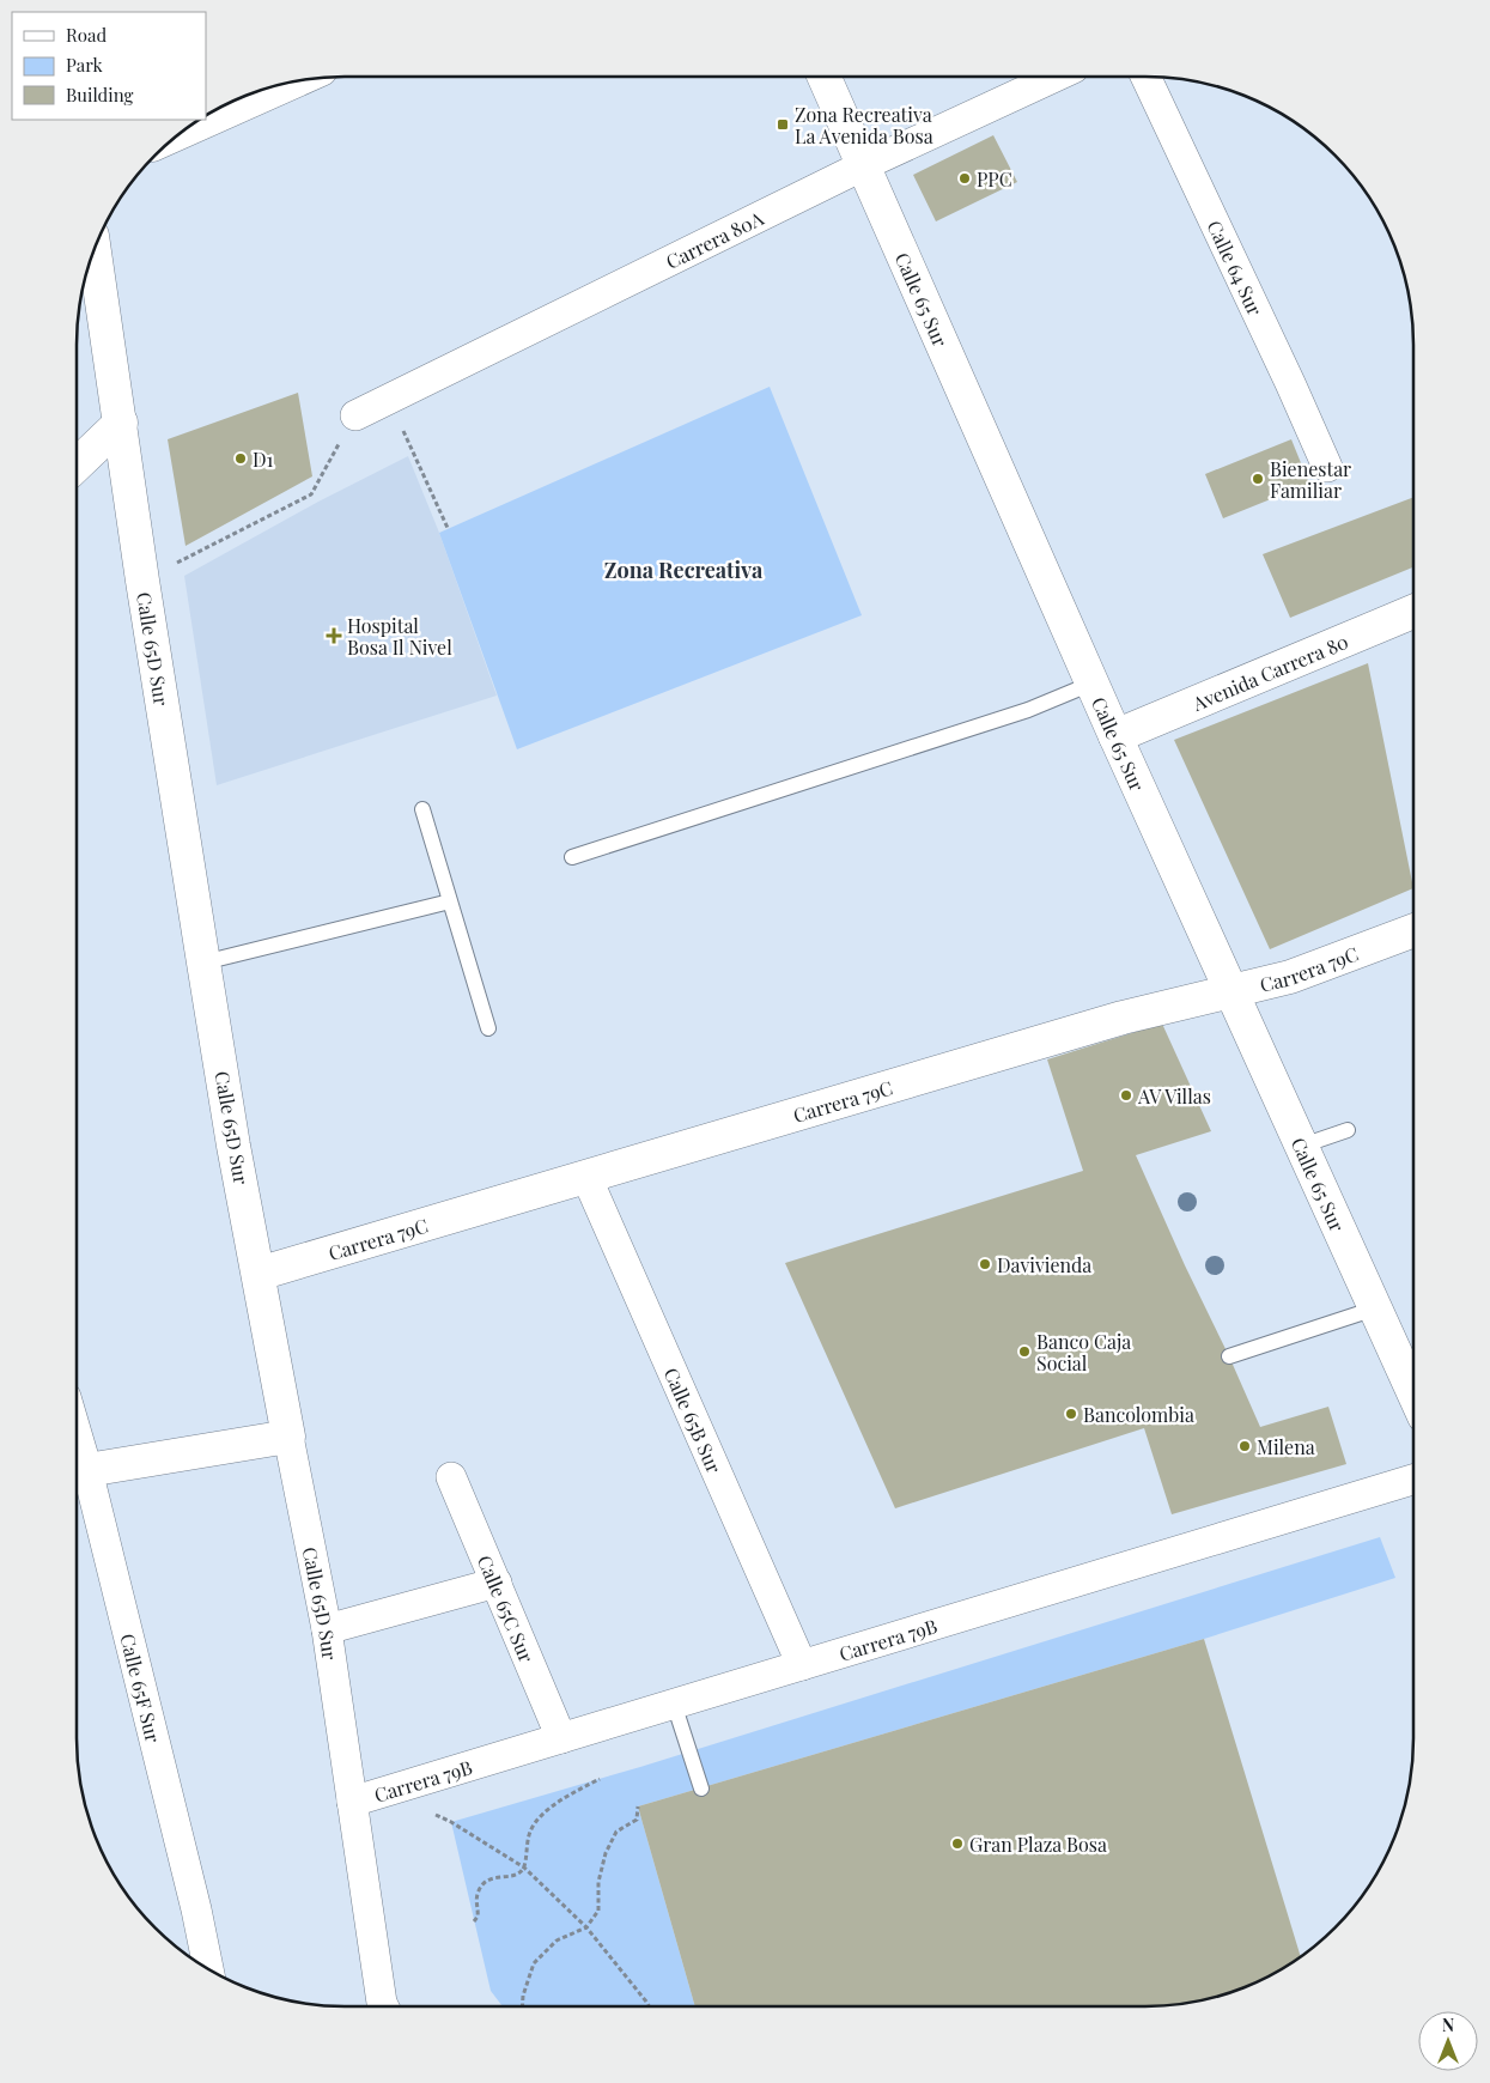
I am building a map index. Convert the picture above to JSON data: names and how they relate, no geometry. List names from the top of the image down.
{
  "streets": {
    "street": [
      "Carrera 80A",
      "Calle 64 Sur",
      "Calle 65 Sur",
      "Calle 65D Sur",
      "Avenida Carrera 80",
      "Carrera 79C",
      "Calle 65B Sur",
      "Calle 65C Sur",
      "Carrera 79B",
      "Calle 65F Sur"
    ]
  },
  "crossings": [
    ["Carrera 80A", "Calle 65 Sur"],
    ["Calle 65 Sur", "Avenida Carrera 80"],
    ["Calle 65 Sur", "Carrera 79C"],
    ["Calle 65D Sur", "Carrera 79C"],
    ["Calle 65D Sur", "Carrera 79B"],
    ["Carrera 79C", "Calle 65B Sur"],
    ["Calle 65B Sur", "Carrera 79B"],
    ["Calle 65C Sur", "Carrera 79B"]
  ],
  "districts": ["Zona Recreativa"],
  "places": {
    "transit": ["Zona Recreativa La Avenida Bosa"],
    "other": [
      "PPC",
      "D1",
      "Bienestar Familiar",
      "AV Villas",
      "Davivienda",
      "Banco Caja Social",
      "Bancolombia",
      "Milena",
      "Gran Plaza Bosa"
    ],
    "health": ["Hospital Bosa Il Nivel"]
  },
  "legend": ["Road", "Park", "Building"],
  "north": "top"
}
